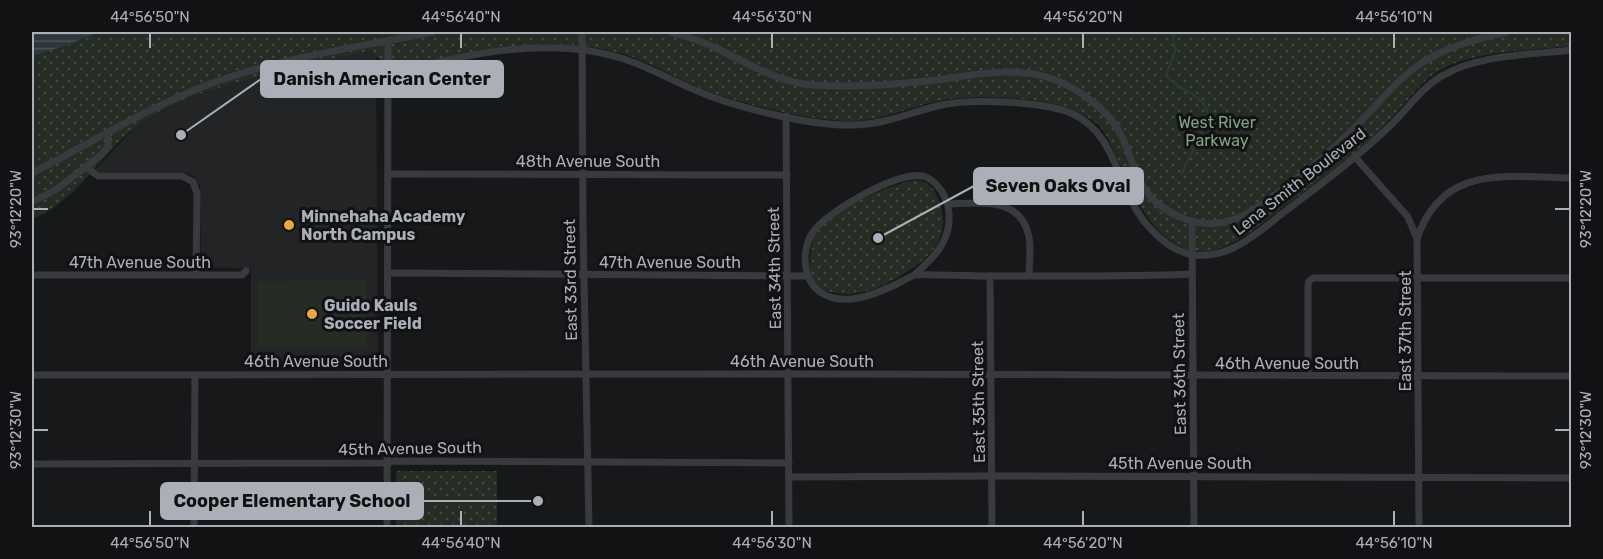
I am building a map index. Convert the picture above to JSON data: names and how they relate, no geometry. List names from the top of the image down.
{
  "streets": {
    "street": [
      "48th Avenue South",
      "Lena Smith Boulevard",
      "47th Avenue South",
      "East 34th Street",
      "East 33rd Street",
      "East 37th Street",
      "46th Avenue South",
      "East 36th Street",
      "East 35th Street",
      "45th Avenue South"
    ]
  },
  "crossings": [
    ["48th Avenue South", "East 34th Street"],
    ["48th Avenue South", "East 33rd Street"],
    ["Lena Smith Boulevard", "East 37th Street"],
    ["Lena Smith Boulevard", "East 36th Street"],
    ["47th Avenue South", "East 34th Street"],
    ["47th Avenue South", "East 33rd Street"],
    ["East 34th Street", "46th Avenue South"],
    ["East 34th Street", "45th Avenue South"],
    ["East 33rd Street", "46th Avenue South"],
    ["East 33rd Street", "45th Avenue South"],
    ["East 37th Street", "46th Avenue South"],
    ["East 37th Street", "45th Avenue South"],
    ["46th Avenue South", "East 36th Street"],
    ["46th Avenue South", "East 35th Street"],
    ["East 36th Street", "45th Avenue South"],
    ["East 35th Street", "45th Avenue South"]
  ],
  "parks": ["West River Parkway"],
  "places": [
    "Danish American Center",
    "Minnehaha Academy North Campus",
    "Seven Oaks Oval",
    "Guido Kauls Soccer Field",
    "Cooper Elementary School"
  ],
  "coordinates": [
    "44°56'50\"N",
    "44°56'40\"N",
    "44°56'30\"N",
    "44°56'20\"N",
    "44°56'10\"N",
    "93°12'20\"W",
    "93°12'30\"W"
  ]
}
